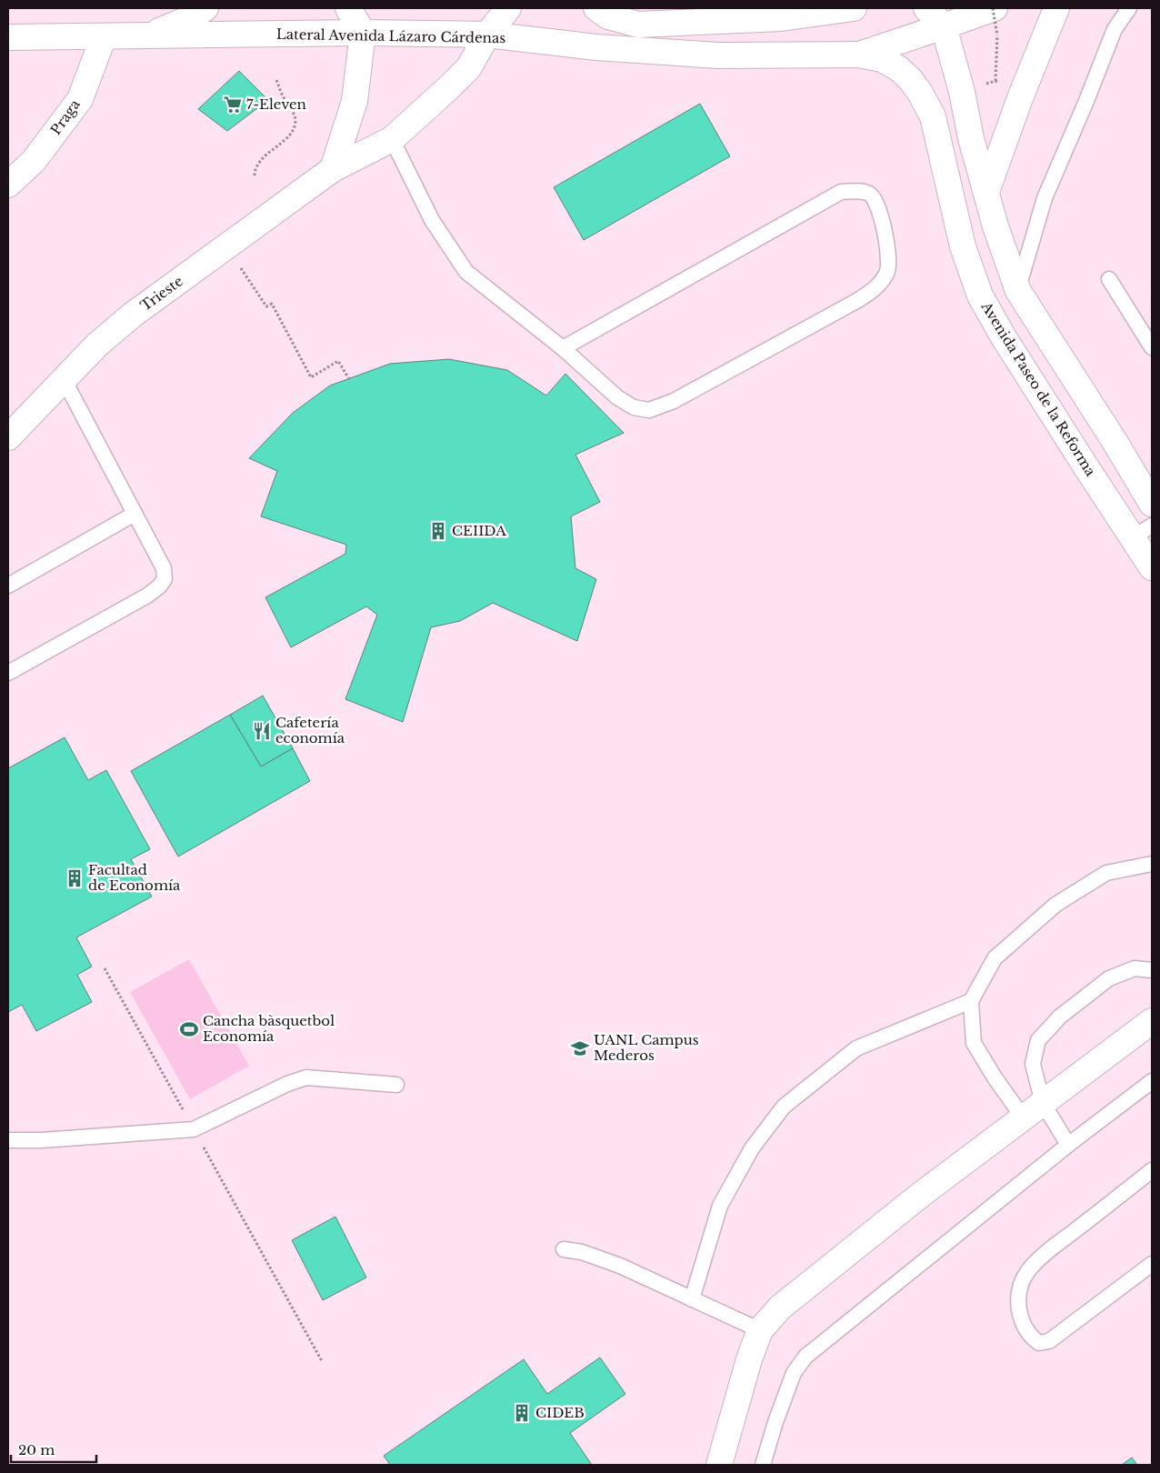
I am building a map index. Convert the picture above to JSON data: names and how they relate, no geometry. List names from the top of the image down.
{
  "streets": {
    "main road": [
      "Lateral Avenida Lázaro Cárdenas",
      "Praga",
      "Trieste",
      "Avenida Paseo de la Reforma"
    ]
  },
  "crossings": [
    ["Lateral Avenida Lázaro Cárdenas", "Praga"],
    ["Lateral Avenida Lázaro Cárdenas", "Trieste"],
    ["Lateral Avenida Lázaro Cárdenas", "Avenida Paseo de la Reforma"]
  ],
  "places": {
    "supermarket": ["7-Eleven"],
    "building": ["CEIIDA", "Facultad de Economía", "CIDEB"],
    "restaurant": ["Cafetería economía"],
    "sports": ["Cancha bàsquetbol Economía"],
    "school or university": ["UANL Campus Mederos"]
  },
  "scale_bar": "20 m"
}
